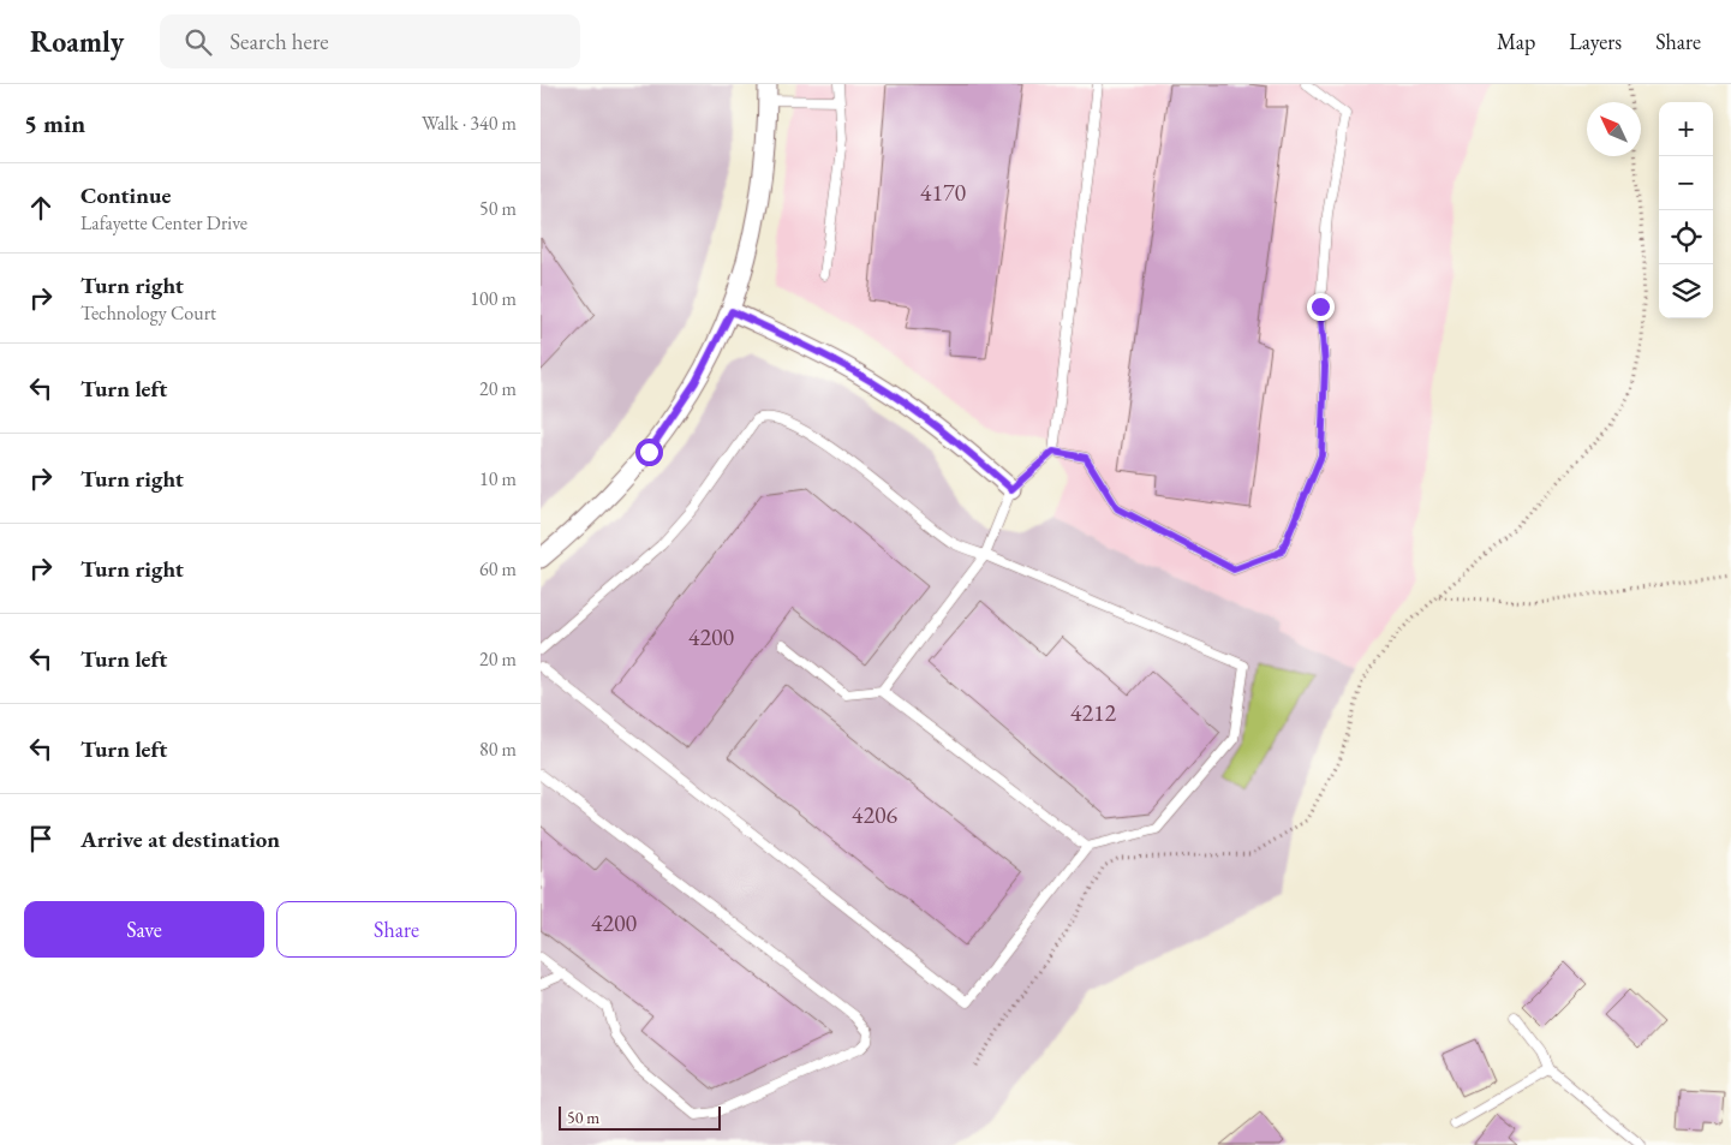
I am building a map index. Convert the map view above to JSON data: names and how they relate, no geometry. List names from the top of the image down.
{
  "house_numbers": [
    "4170",
    "4200",
    "4212",
    "4206",
    "4200"
  ],
  "scale_bar": "50 m",
  "north": "top left",
  "page": {
    "header": "Roamly",
    "search": "Search here",
    "nav": ["Map", "Layers", "Share"],
    "heading": ["5 min", "Walk · 340 m"],
    "map_buttons": ["+", "−"],
    "list": [
      ["Continue", "Lafayette Center Drive", "50 m"],
      ["Turn right", "Technology Court", "100 m"],
      ["Turn left", "20 m"],
      ["Turn right", "10 m"],
      ["Turn right", "60 m"],
      ["Turn left", "20 m"],
      ["Turn left", "80 m"],
      "Arrive at destination"
    ],
    "buttons": ["Save", "Share"],
    "scale": "50 m"
  }
}
